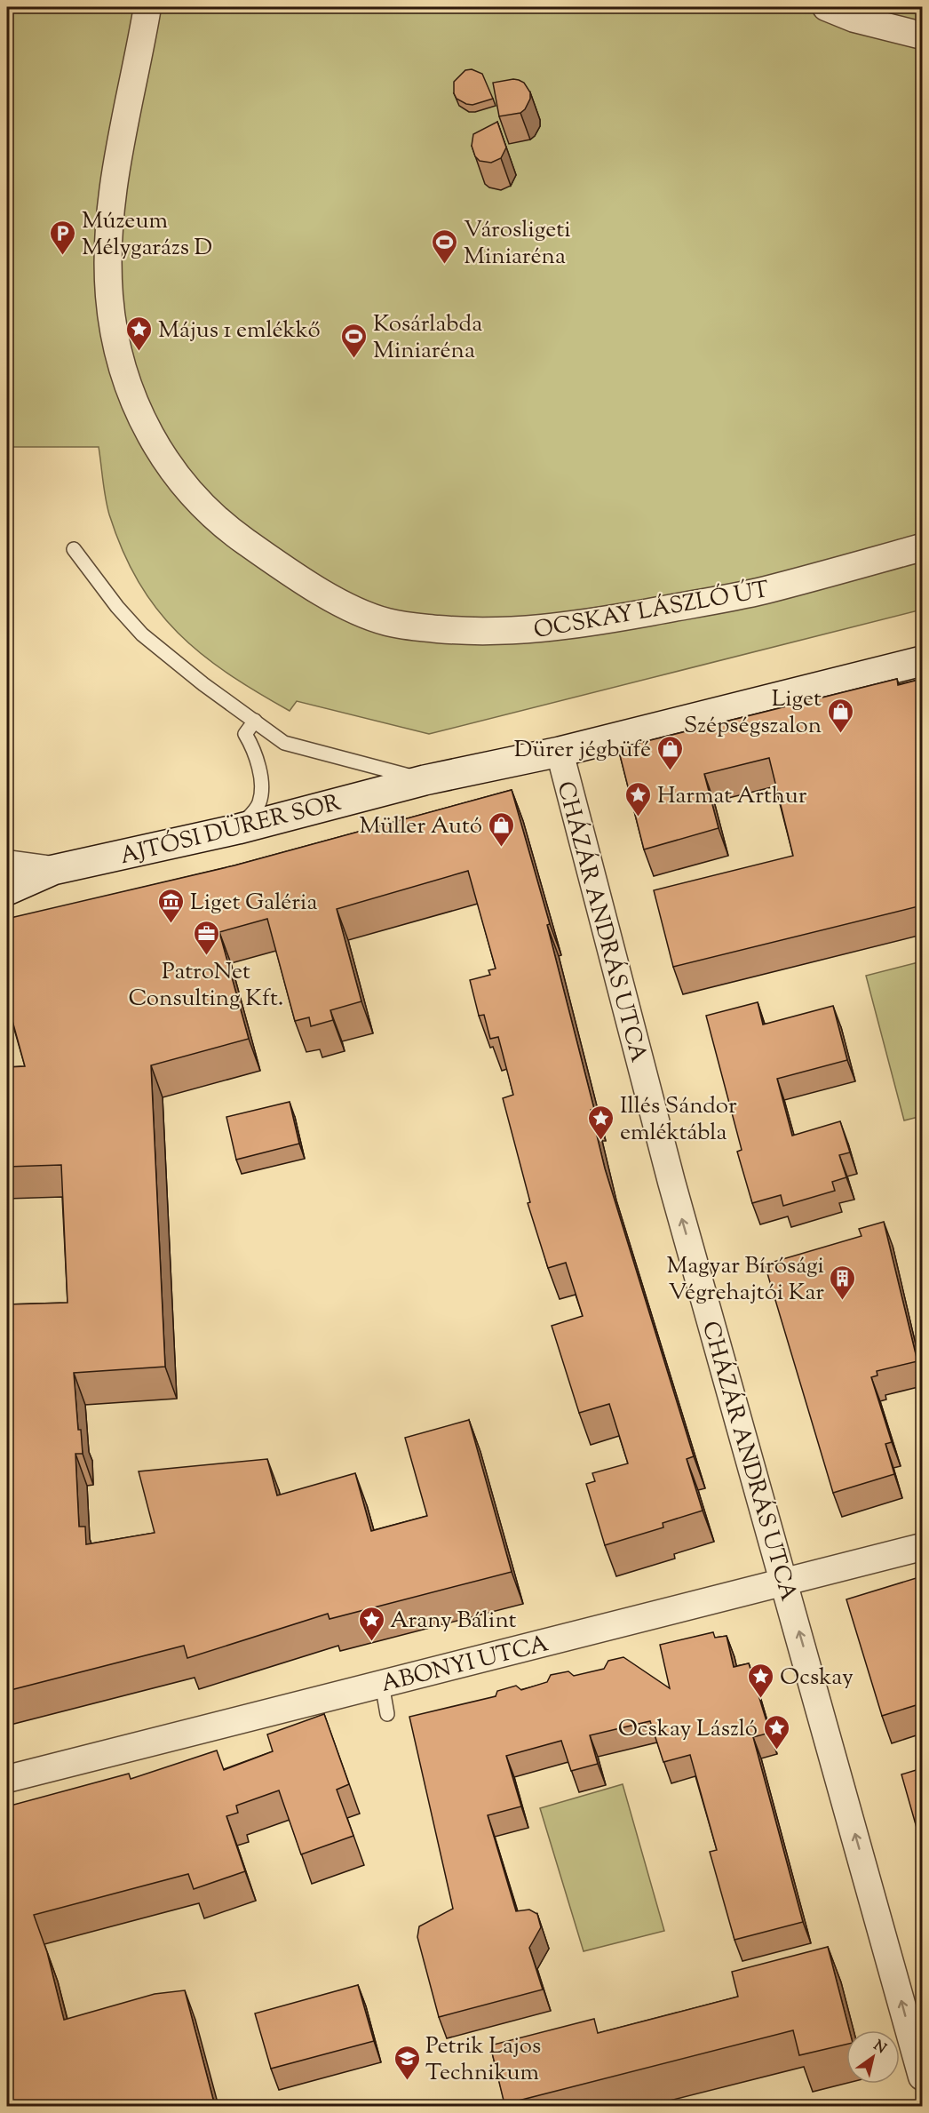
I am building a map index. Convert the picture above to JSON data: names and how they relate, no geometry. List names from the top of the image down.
{
  "streets": {
    "street": [
      "OCSKAY LÁSZLÓ ÚT",
      "AJTÓSI DÜRER SOR",
      "CHÁZÁR ANDRÁS UTCA",
      "ABONYI UTCA"
    ]
  },
  "crossings": [
    ["AJTÓSI DÜRER SOR", "CHÁZÁR ANDRÁS UTCA"],
    ["CHÁZÁR ANDRÁS UTCA", "ABONYI UTCA"]
  ],
  "one_way": ["CHÁZÁR ANDRÁS UTCA"],
  "places": {
    "parking": ["Múzeum Mélygarázs D"],
    "sports": ["Városligeti Miniaréna", "Kosárlabda Miniaréna"],
    "place": [
      "Május 1 emlékkő",
      "Harmat Arthur",
      "Illés Sándor emléktábla",
      "Arany Bálint",
      "Ocskay",
      "Ocskay László"
    ],
    "shop": ["Liget Szépségszalon", "Dürer jégbüfé", "Müller Autó"],
    "museum": ["Liget Galéria"],
    "office": ["PatroNet Consulting Kft."],
    "building": ["Magyar Bírósági Végrehajtói Kar"],
    "school or university": ["Petrik Lajos Technikum"]
  },
  "north": "top right"
}
